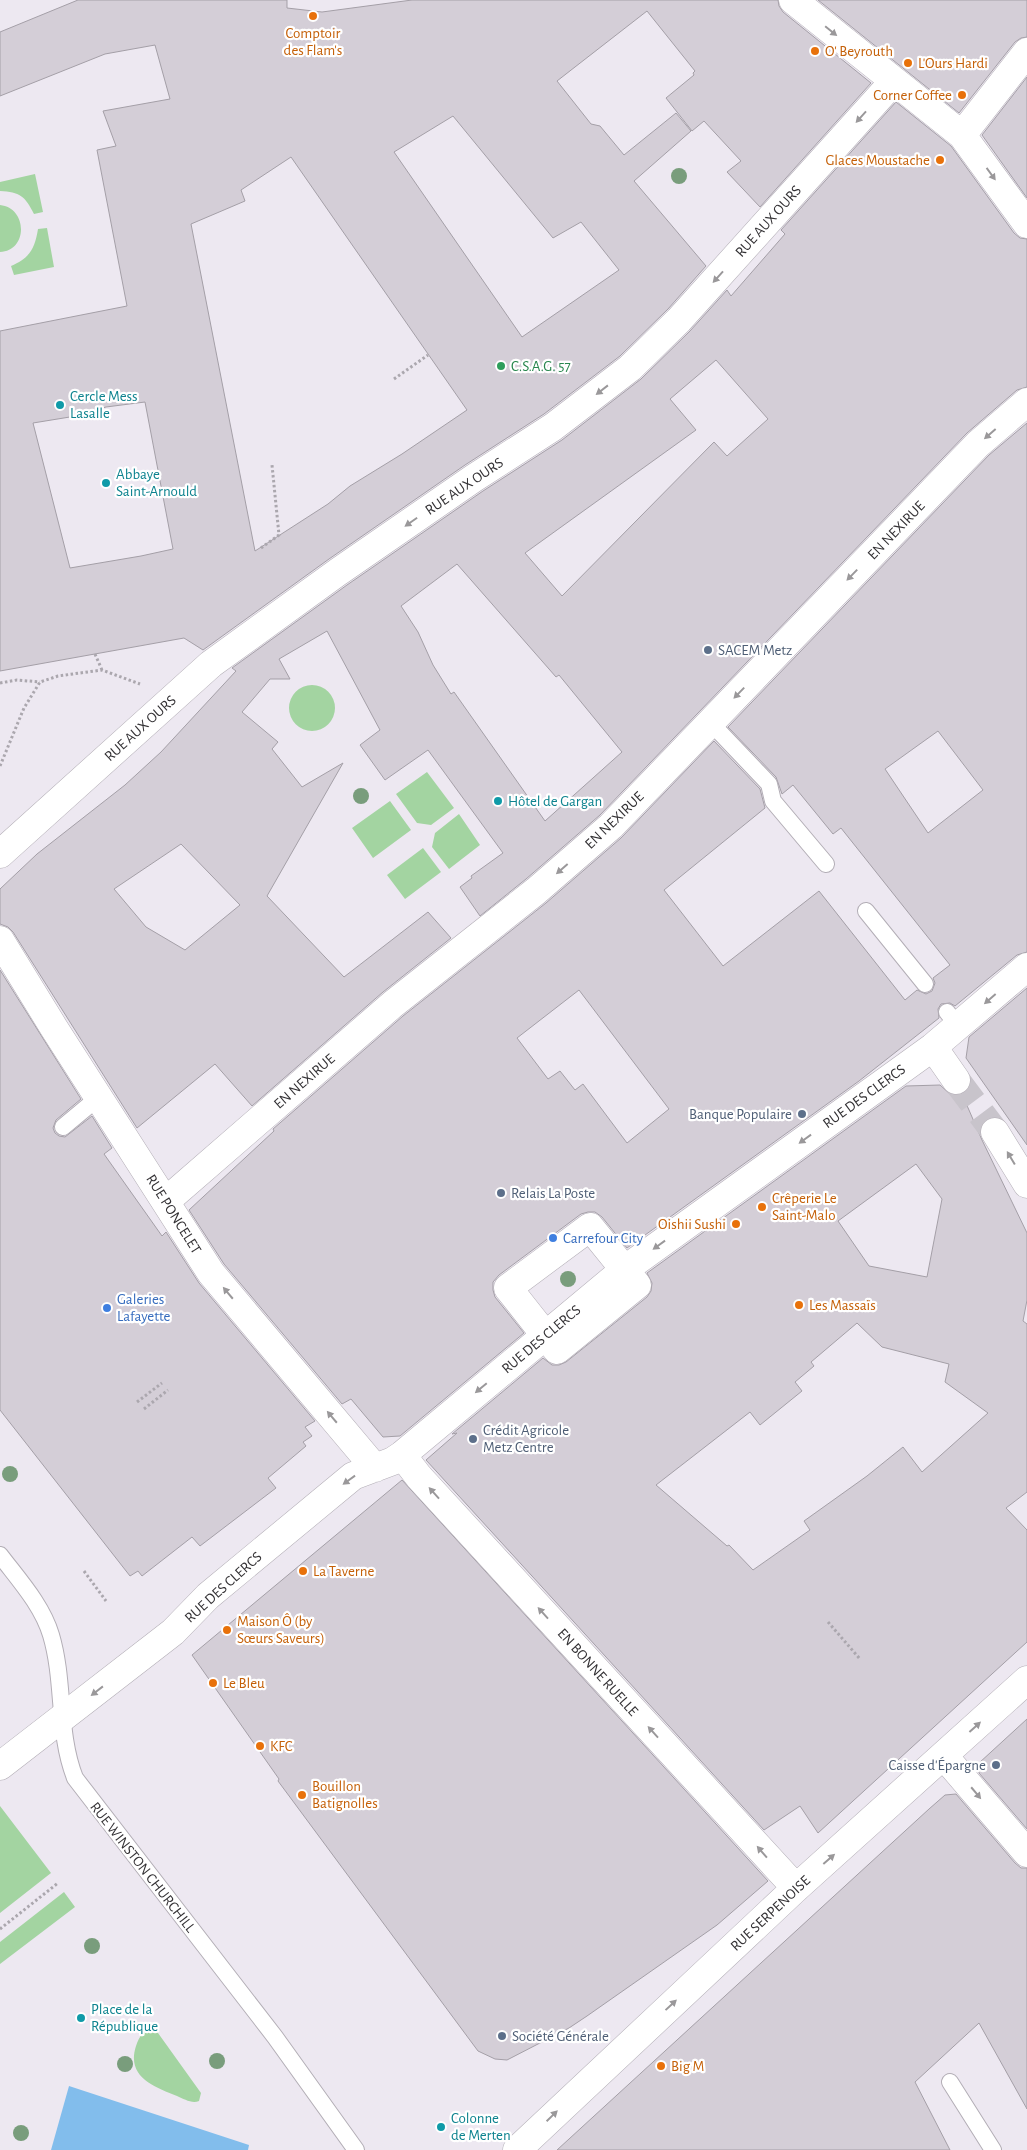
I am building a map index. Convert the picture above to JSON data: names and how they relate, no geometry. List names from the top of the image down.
{
  "streets": {
    "street": [
      "RUE AUX OURS",
      "EN NEXIRUE",
      "RUE DES CLERCS",
      "RUE PONCELET",
      "EN BONNE RUELLE",
      "RUE SERPENOISE"
    ],
    "lane": ["RUE WINSTON CHURCHILL"]
  },
  "crossings": [
    ["EN NEXIRUE", "RUE PONCELET"],
    ["RUE DES CLERCS", "RUE PONCELET"],
    ["RUE DES CLERCS", "EN BONNE RUELLE"],
    ["RUE DES CLERCS", "RUE WINSTON CHURCHILL"],
    ["EN BONNE RUELLE", "RUE SERPENOISE"]
  ],
  "one_way": [
    "RUE AUX OURS",
    "EN NEXIRUE",
    "RUE DES CLERCS",
    "RUE PONCELET",
    "EN BONNE RUELLE",
    "RUE SERPENOISE"
  ],
  "places": [
    "Comptoir des Flam's",
    "O' Beyrouth",
    "L'Ours Hardi",
    "Corner Coffee",
    "Glaces Moustache",
    "C.S.A.G. 57",
    "Cercle Mess Lasalle",
    "Abbaye Saint-Arnould",
    "SACEM Metz",
    "Hôtel de Gargan",
    "Banque Populaire",
    "Relais La Poste",
    "Crêperie Le Saint-Malo",
    "Oishii Sushi",
    "Carrefour City",
    "Les Massaïs",
    "Galeries Lafayette",
    "Crédit Agricole Metz Centre",
    "La Taverne",
    "Maison Ô (by Sœurs Saveurs)",
    "Le Bleu",
    "KFC",
    "Caisse d'Épargne",
    "Bouillon Batignolles",
    "Place de la République",
    "Société Générale",
    "Big M",
    "Colonne de Merten"
  ]
}
